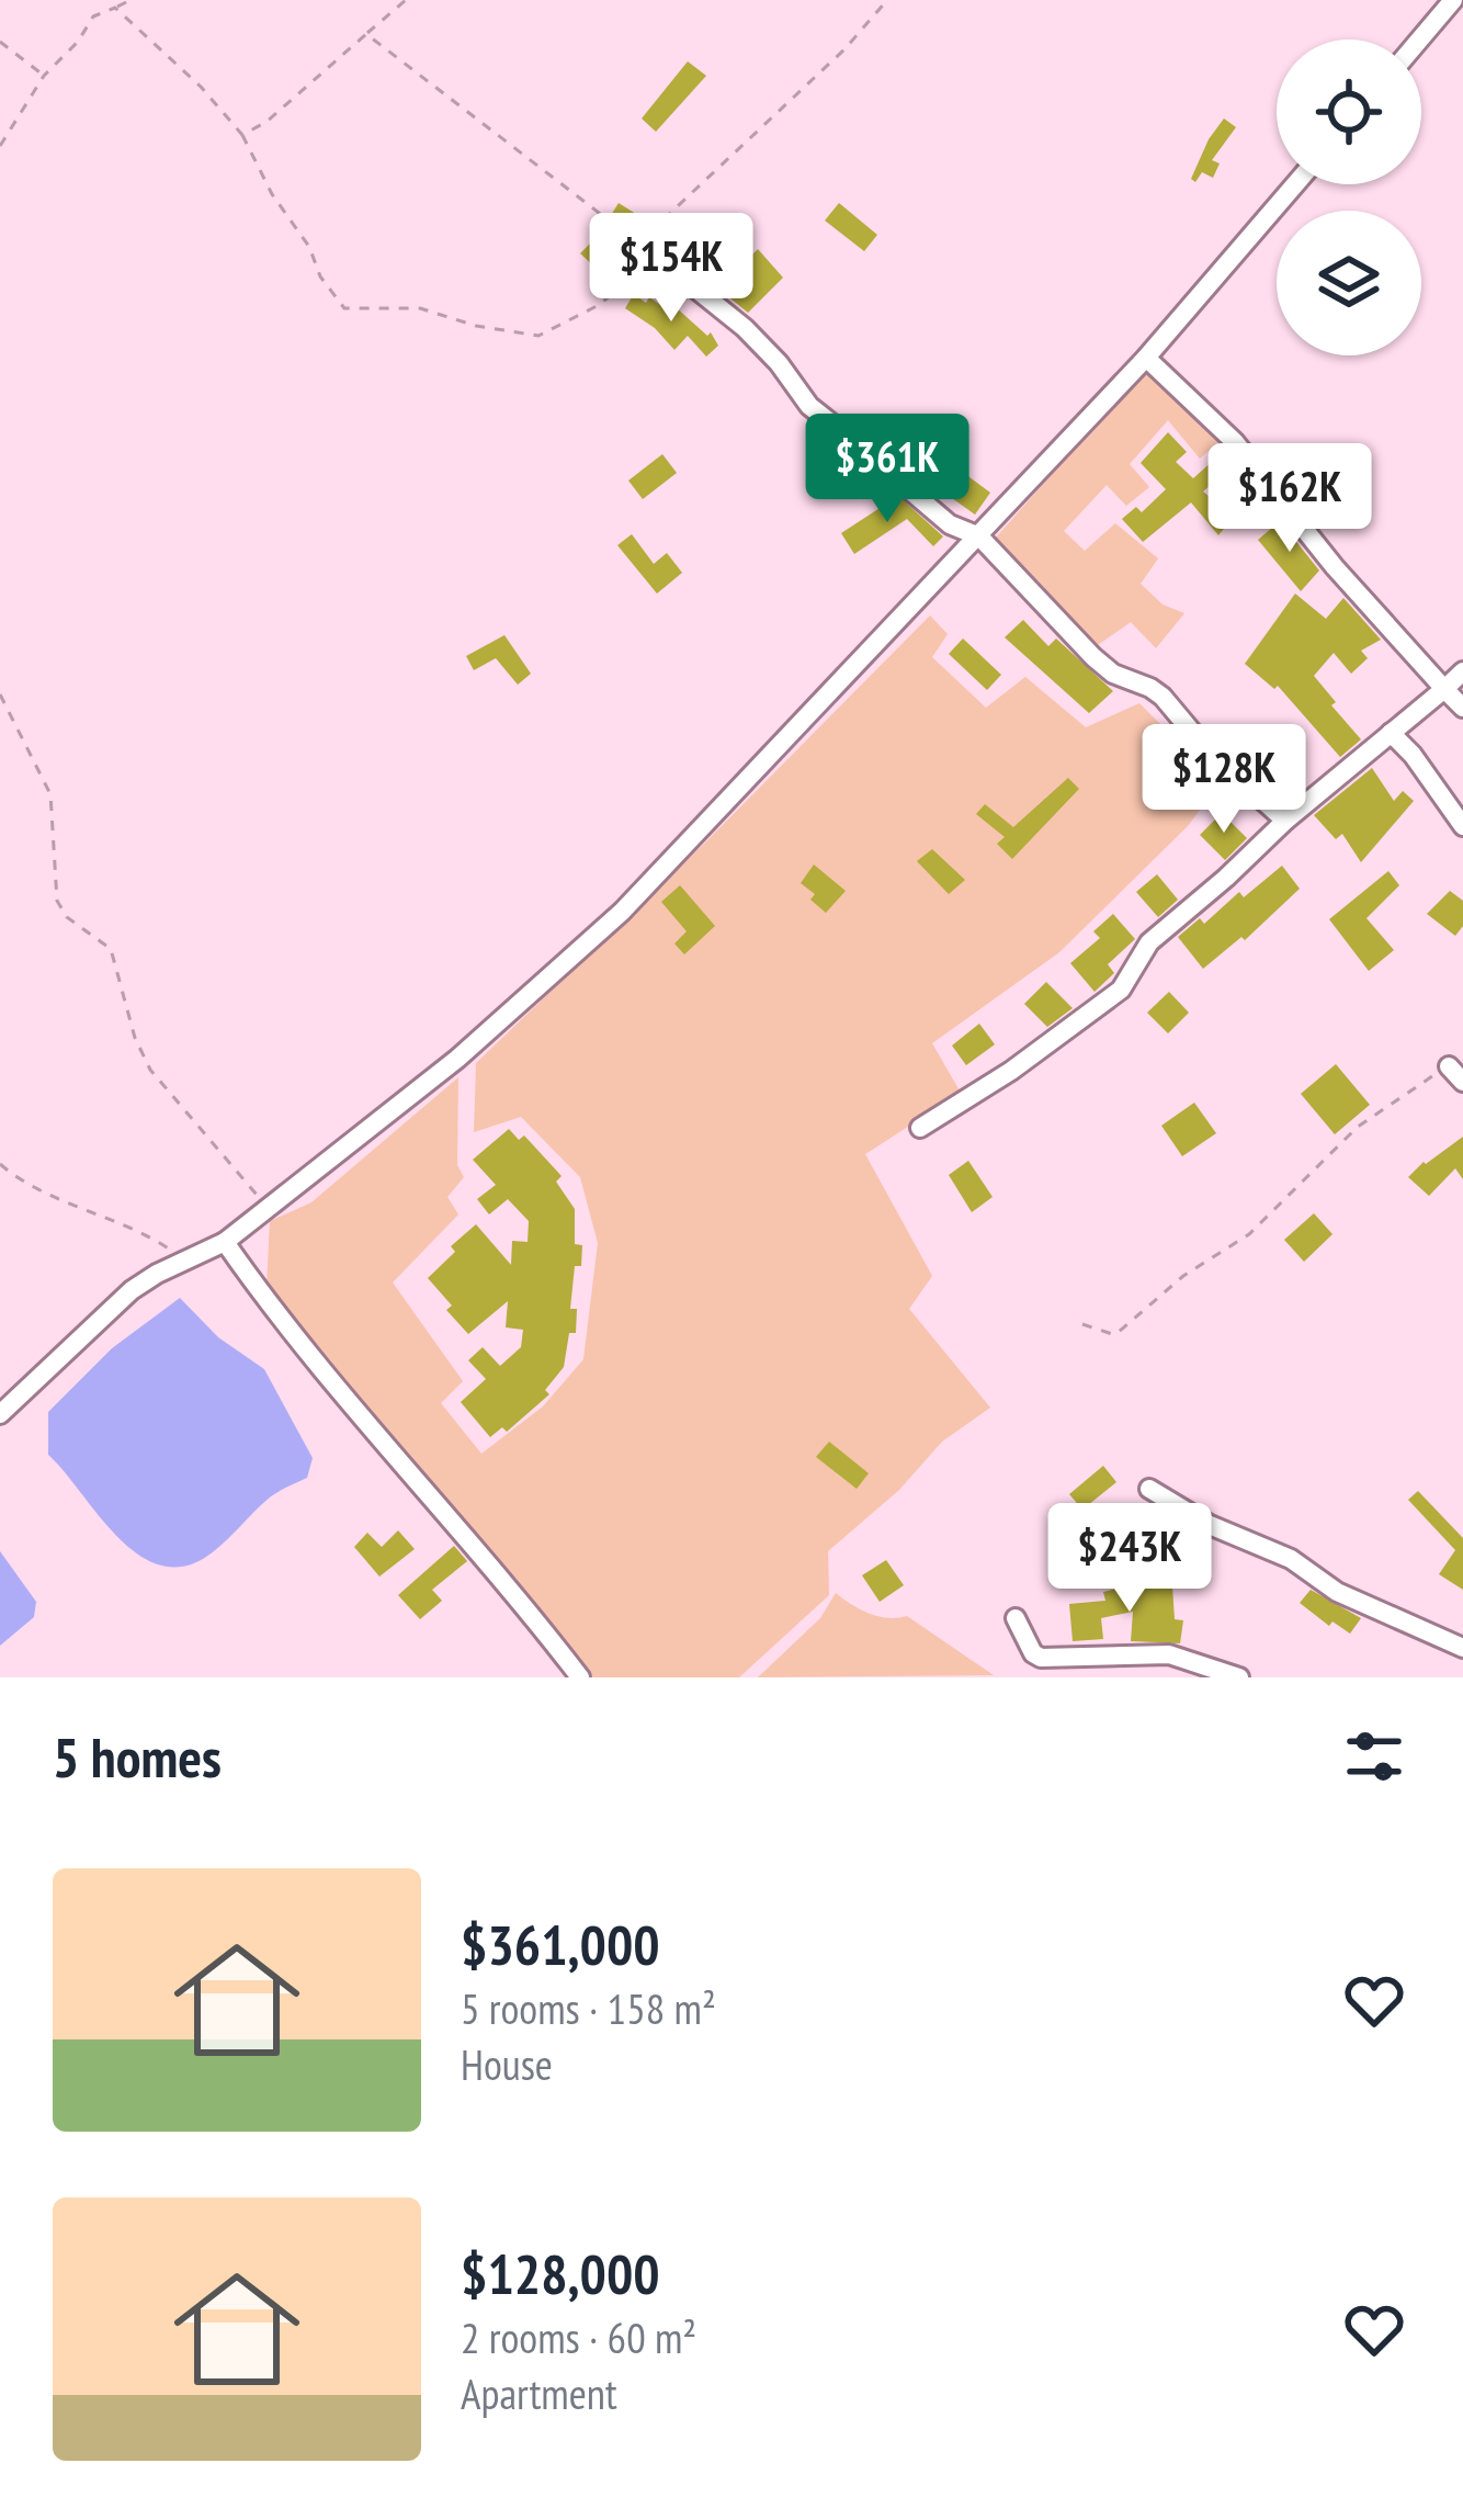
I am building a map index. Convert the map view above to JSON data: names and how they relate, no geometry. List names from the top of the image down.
{
  "page": {
    "price": [
      "$154K",
      "$361K",
      "$162K",
      "$128K",
      "$243K"
    ],
    "heading": "5 homes",
    "list": [
      {
        "name": "$361,000",
        "note": "5 rooms · 158 m² · House"
      },
      {
        "name": "$128,000",
        "note": "2 rooms · 60 m² · Apartment"
      }
    ]
  }
}
